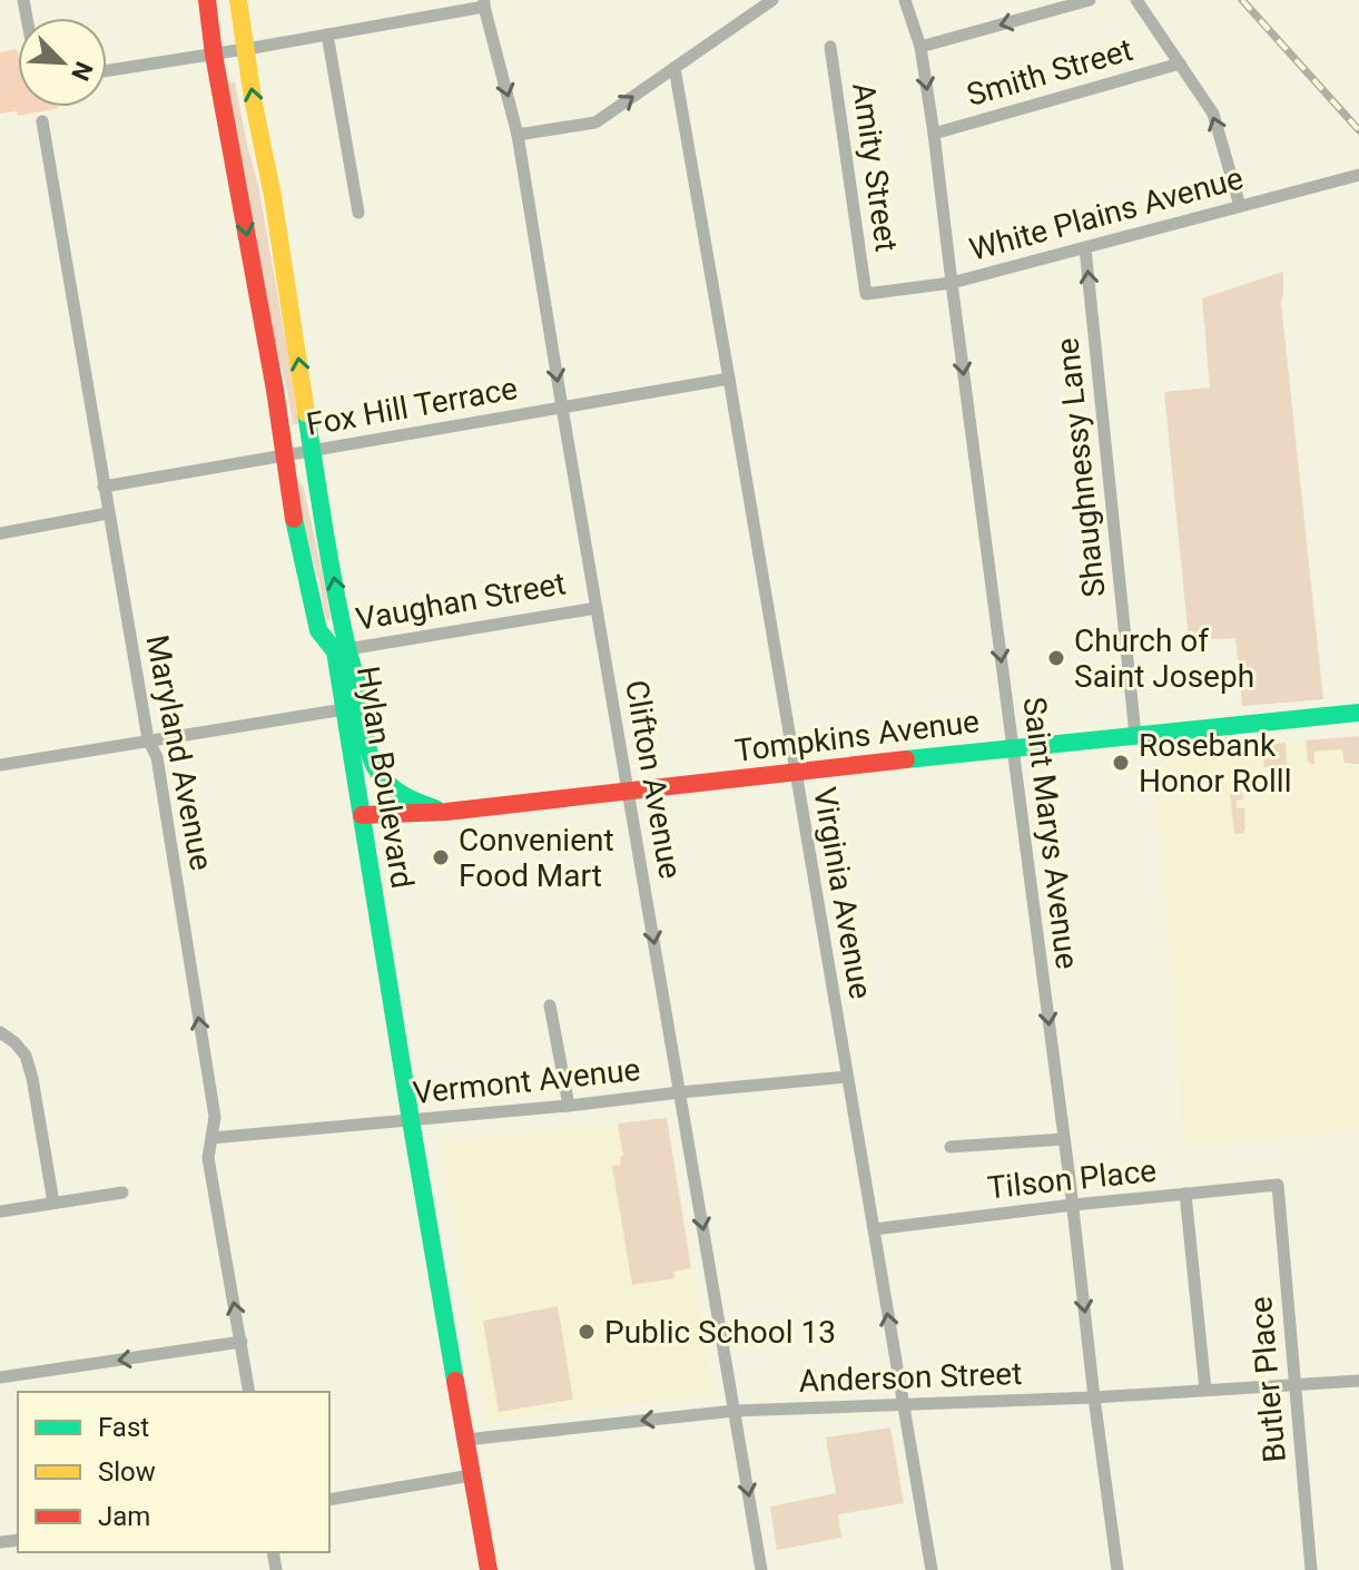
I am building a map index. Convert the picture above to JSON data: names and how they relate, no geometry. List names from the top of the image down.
{
  "streets": {
    "main road": ["Tompkins Avenue", "Hylan Boulevard"],
    "street": [
      "Smith Street",
      "Amity Street",
      "White Plains Avenue",
      "Fox Hill Terrace",
      "Shaughnessy Lane",
      "Vaughan Street",
      "Maryland Avenue",
      "Clifton Avenue",
      "Saint Marys Avenue",
      "Virginia Avenue",
      "Vermont Avenue",
      "Tilson Place",
      "Anderson Street",
      "Butler Place"
    ]
  },
  "crossings": [
    ["Smith Street", "Saint Marys Avenue"],
    ["Amity Street", "White Plains Avenue"],
    ["White Plains Avenue", "Shaughnessy Lane"],
    ["White Plains Avenue", "Saint Marys Avenue"],
    ["Fox Hill Terrace", "Maryland Avenue"],
    ["Fox Hill Terrace", "Hylan Boulevard"],
    ["Fox Hill Terrace", "Clifton Avenue"],
    ["Fox Hill Terrace", "Virginia Avenue"],
    ["Shaughnessy Lane", "Tompkins Avenue"],
    ["Vaughan Street", "Hylan Boulevard"],
    ["Vaughan Street", "Clifton Avenue"],
    ["Tompkins Avenue", "Hylan Boulevard"],
    ["Tompkins Avenue", "Clifton Avenue"],
    ["Tompkins Avenue", "Saint Marys Avenue"],
    ["Tompkins Avenue", "Virginia Avenue"],
    ["Maryland Avenue", "Vermont Avenue"],
    ["Hylan Boulevard", "Vermont Avenue"],
    ["Hylan Boulevard", "Anderson Street"],
    ["Clifton Avenue", "Vermont Avenue"],
    ["Clifton Avenue", "Anderson Street"],
    ["Saint Marys Avenue", "Tilson Place"],
    ["Saint Marys Avenue", "Anderson Street"],
    ["Virginia Avenue", "Vermont Avenue"],
    ["Virginia Avenue", "Tilson Place"],
    ["Virginia Avenue", "Anderson Street"],
    ["Tilson Place", "Butler Place"],
    ["Anderson Street", "Butler Place"]
  ],
  "one_way": [
    "Shaughnessy Lane",
    "Maryland Avenue",
    "Clifton Avenue",
    "Saint Marys Avenue"
  ],
  "places": [
    "Church of Saint Joseph",
    "Rosebank Honor Rolll",
    "Convenient Food Mart",
    "Public School 13"
  ],
  "legend": ["Fast", "Slow", "Jam"],
  "north": "bottom right"
}
